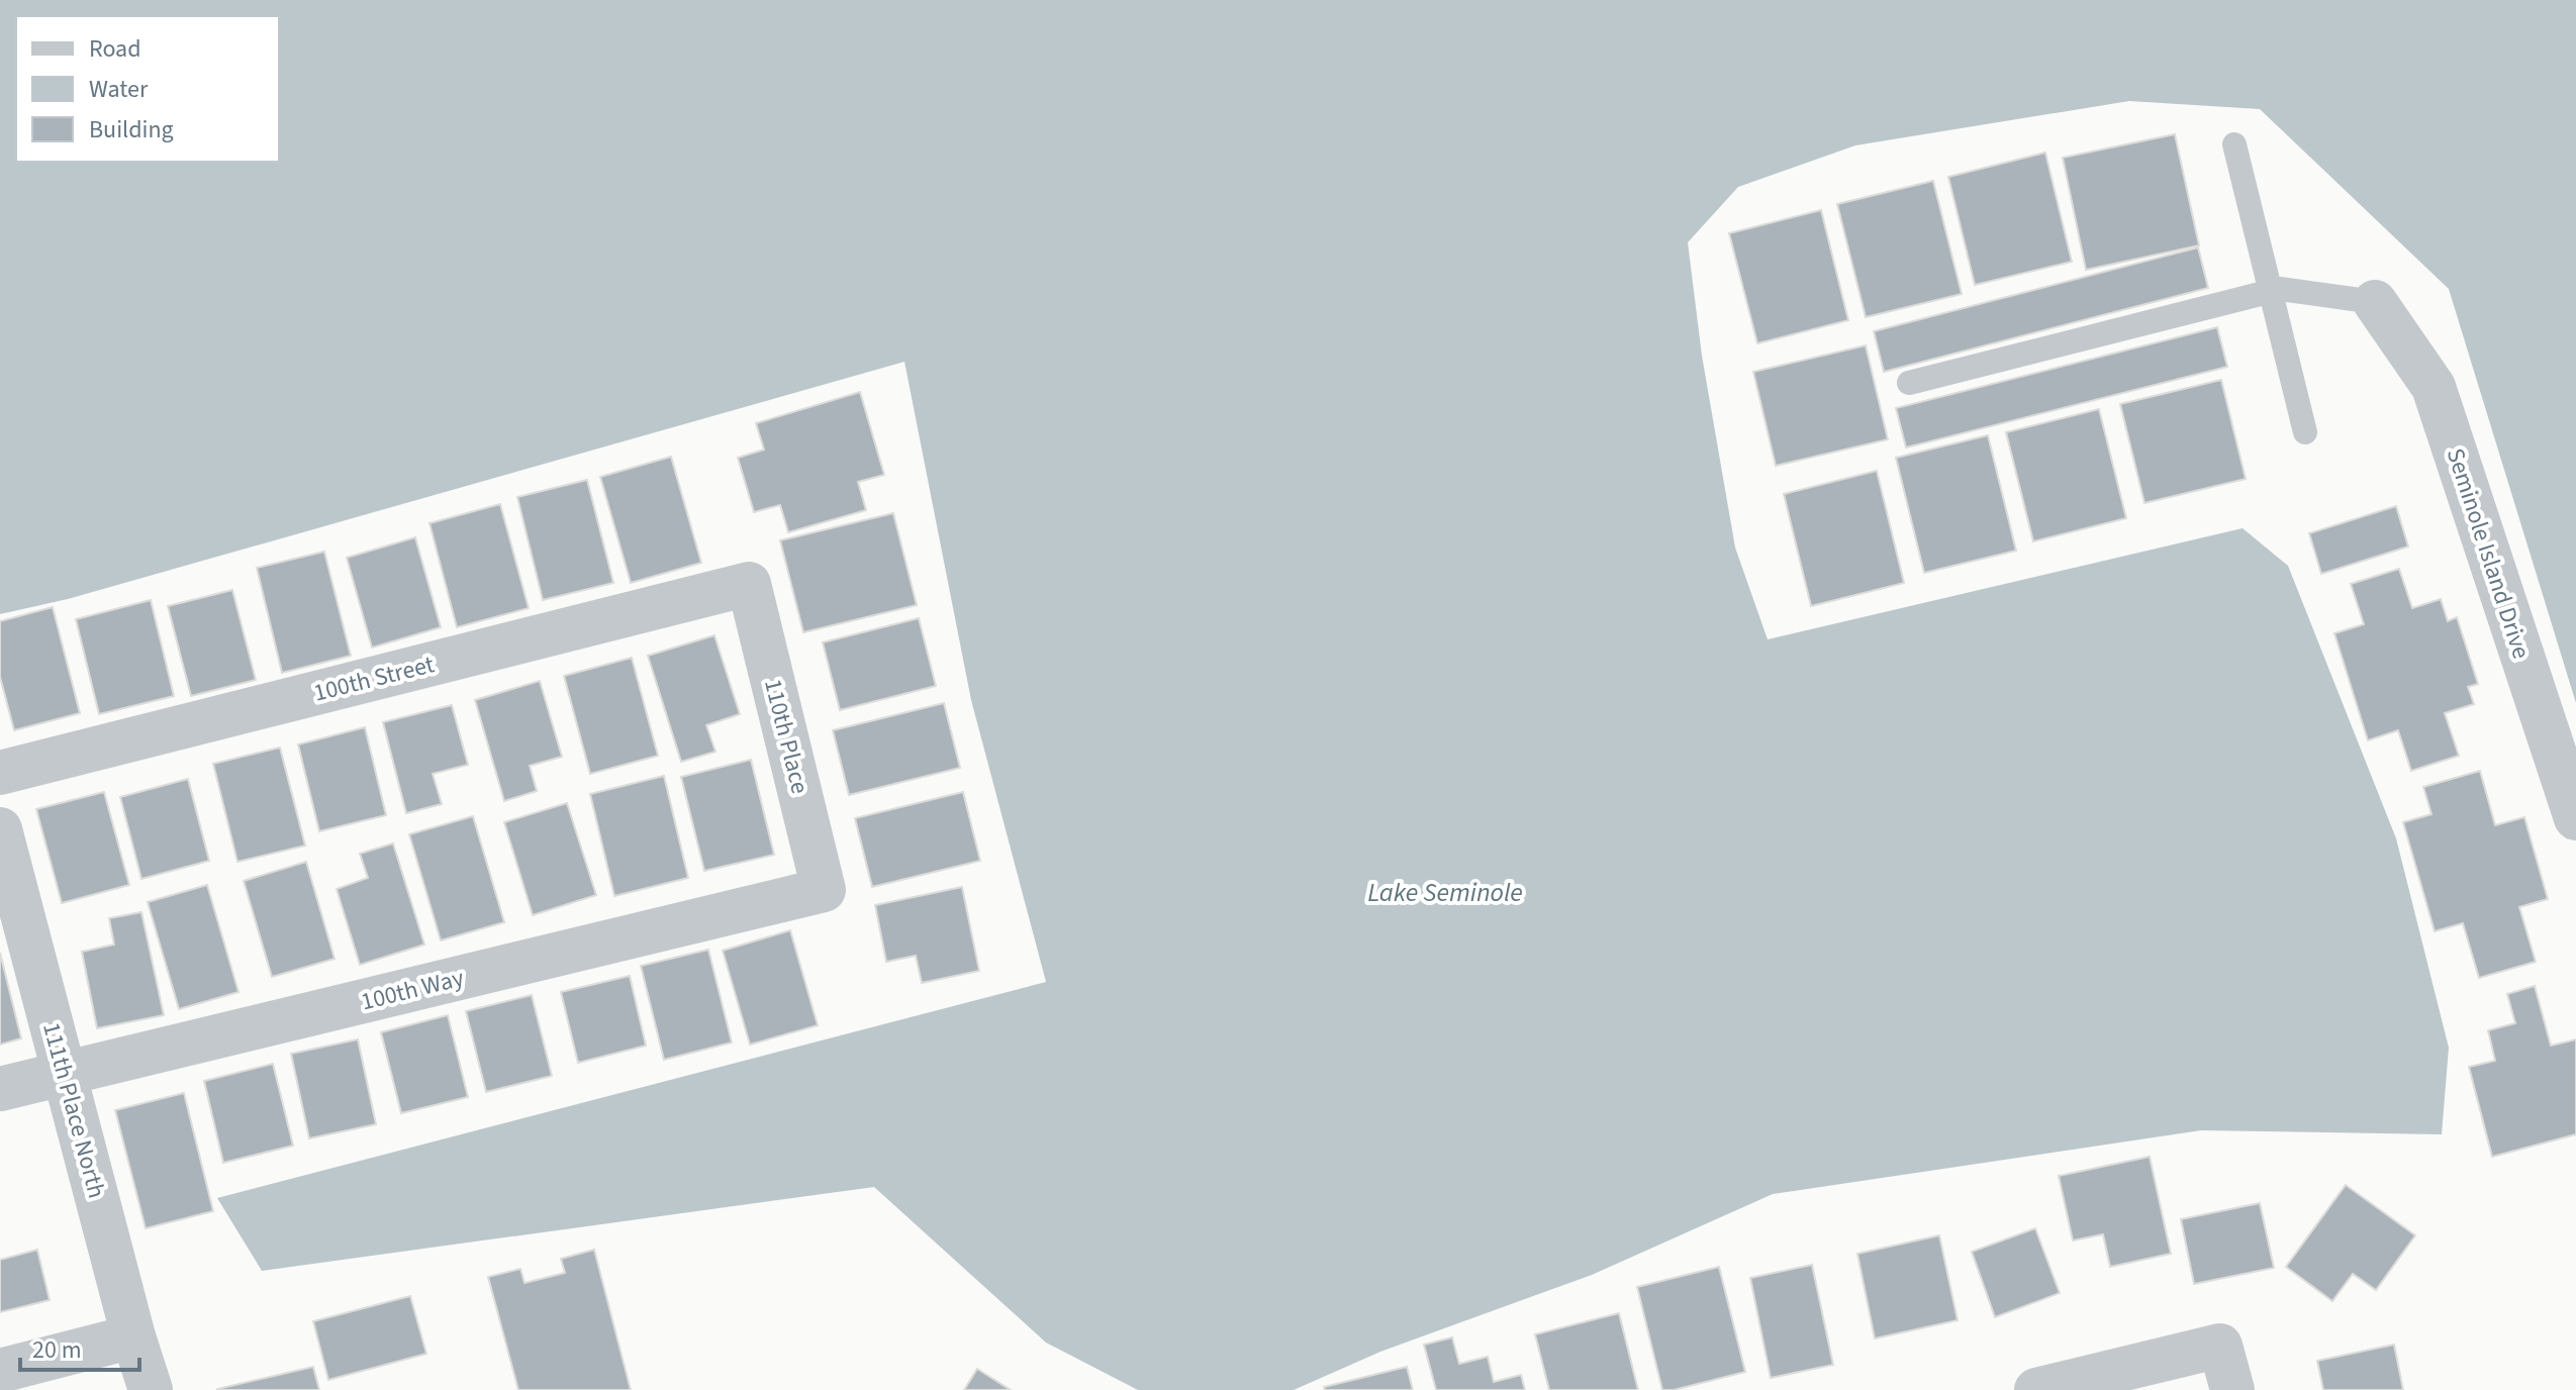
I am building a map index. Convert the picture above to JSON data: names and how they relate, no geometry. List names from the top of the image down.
{
  "streets": {
    "street": [
      "Seminole Island Drive",
      "100th Street",
      "110th Place",
      "100th Way",
      "111th Place North"
    ]
  },
  "crossings": [
    ["100th Street", "110th Place"],
    ["110th Place", "100th Way"],
    ["100th Way", "111th Place North"]
  ],
  "water": ["Lake Seminole"],
  "legend": ["Road", "Water", "Building"],
  "scale_bar": "20 m"
}
